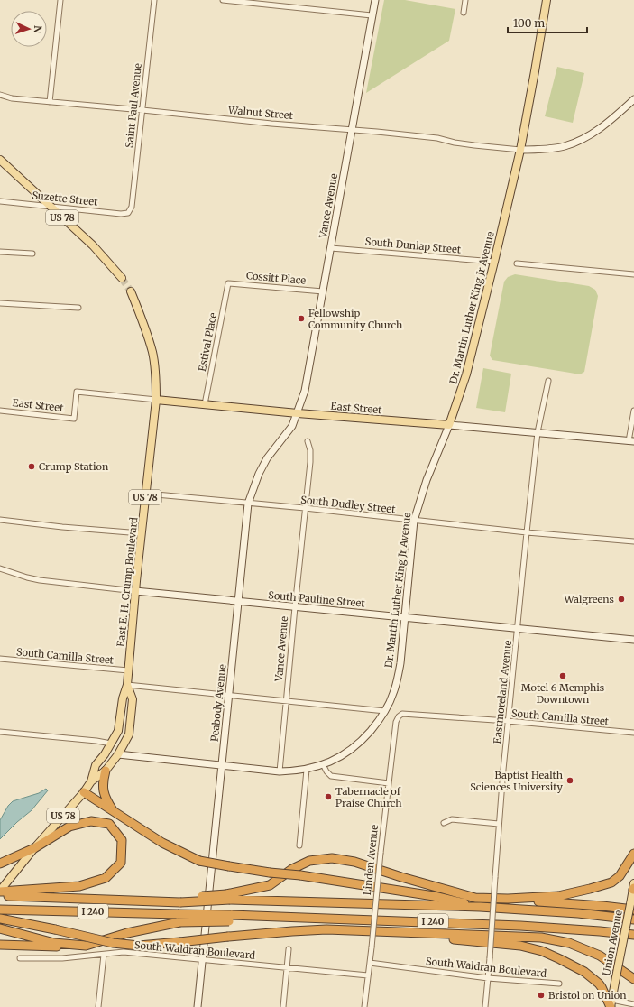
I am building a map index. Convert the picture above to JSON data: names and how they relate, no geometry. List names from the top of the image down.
{
  "streets": {
    "highway": ["I 240"],
    "main road": [
      "Vance Avenue",
      "US 78",
      "Dr. Martin Luther King Jr Avenue",
      "East Street",
      "East E. H. Crump Boulevard",
      "South Pauline Street",
      "Peabody Avenue",
      "Union Avenue"
    ],
    "street": [
      "Saint Paul Avenue",
      "Walnut Street",
      "Suzette Street",
      "South Dunlap Street",
      "Cossitt Place",
      "Estival Place",
      "South Dudley Street",
      "South Camilla Street",
      "Eastmoreland Avenue",
      "Linden Avenue",
      "South Waldran Boulevard"
    ]
  },
  "crossings": [
    ["Saint Paul Avenue", "Walnut Street"],
    ["Saint Paul Avenue", "Suzette Street"],
    ["Walnut Street", "Vance Avenue"],
    ["Walnut Street", "Dr. Martin Luther King Jr Avenue"],
    ["Suzette Street", "US 78"],
    ["Vance Avenue", "South Dunlap Street"],
    ["Vance Avenue", "Cossitt Place"],
    ["Vance Avenue", "Dr. Martin Luther King Jr Avenue"],
    ["Vance Avenue", "East Street"],
    ["Vance Avenue", "South Dudley Street"],
    ["Vance Avenue", "South Pauline Street"],
    ["Vance Avenue", "Peabody Avenue"],
    ["US 78", "East E. H. Crump Boulevard"],
    ["South Dunlap Street", "Dr. Martin Luther King Jr Avenue"],
    ["Cossitt Place", "Estival Place"],
    ["Dr. Martin Luther King Jr Avenue", "East Street"],
    ["Dr. Martin Luther King Jr Avenue", "South Dudley Street"],
    ["Dr. Martin Luther King Jr Avenue", "East E. H. Crump Boulevard"],
    ["Dr. Martin Luther King Jr Avenue", "South Pauline Street"],
    ["Dr. Martin Luther King Jr Avenue", "Peabody Avenue"],
    ["Estival Place", "East Street"],
    ["East Street", "East E. H. Crump Boulevard"],
    ["East Street", "Eastmoreland Avenue"],
    ["East Street", "Peabody Avenue"],
    ["South Dudley Street", "East E. H. Crump Boulevard"],
    ["South Dudley Street", "Eastmoreland Avenue"],
    ["South Dudley Street", "Peabody Avenue"],
    ["East E. H. Crump Boulevard", "South Pauline Street"],
    ["East E. H. Crump Boulevard", "South Camilla Street"],
    ["South Pauline Street", "Eastmoreland Avenue"],
    ["South Pauline Street", "Peabody Avenue"],
    ["South Camilla Street", "Eastmoreland Avenue"],
    ["South Camilla Street", "Linden Avenue"],
    ["Eastmoreland Avenue", "South Waldran Boulevard"],
    ["Peabody Avenue", "South Waldran Boulevard"],
    ["Linden Avenue", "South Waldran Boulevard"]
  ],
  "places": [
    "Fellowship Community Church",
    "Crump Station",
    "Walgreens",
    "Motel 6 Memphis Downtown",
    "Baptist Health Sciences University",
    "Tabernacle of Praise Church",
    "Bristol on Union"
  ],
  "scale_bar": "100 m",
  "north": "right"
}
